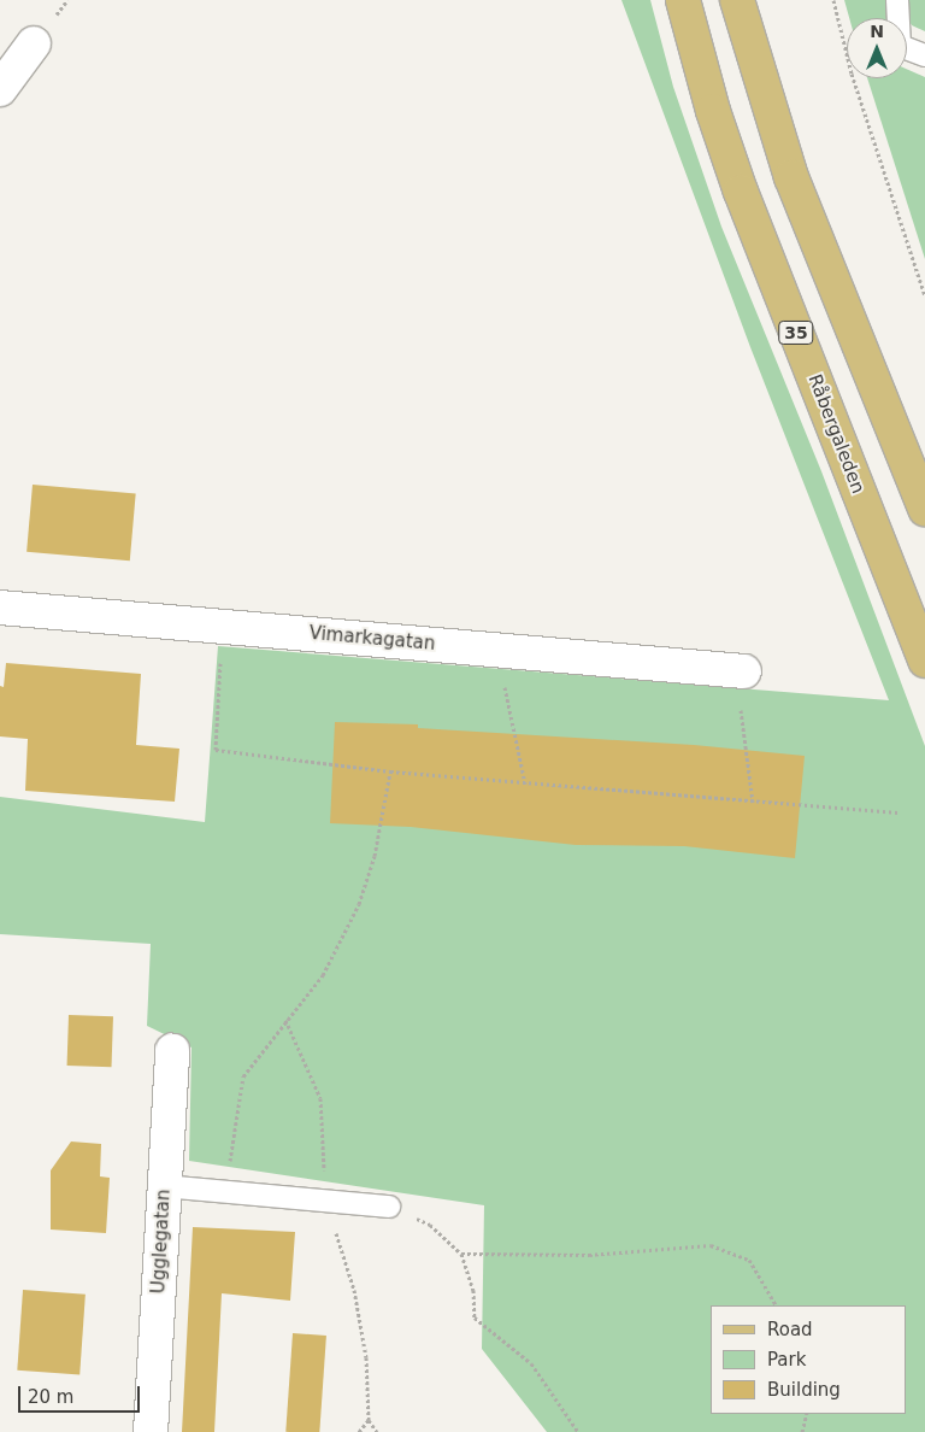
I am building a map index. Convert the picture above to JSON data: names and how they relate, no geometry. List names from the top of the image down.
{
  "streets": {
    "main road": ["35", "Råbergaleden"],
    "street": ["Vimarkagatan", "Ugglegatan"]
  },
  "legend": ["Road", "Park", "Building"],
  "scale_bar": "20 m",
  "north": "top"
}
